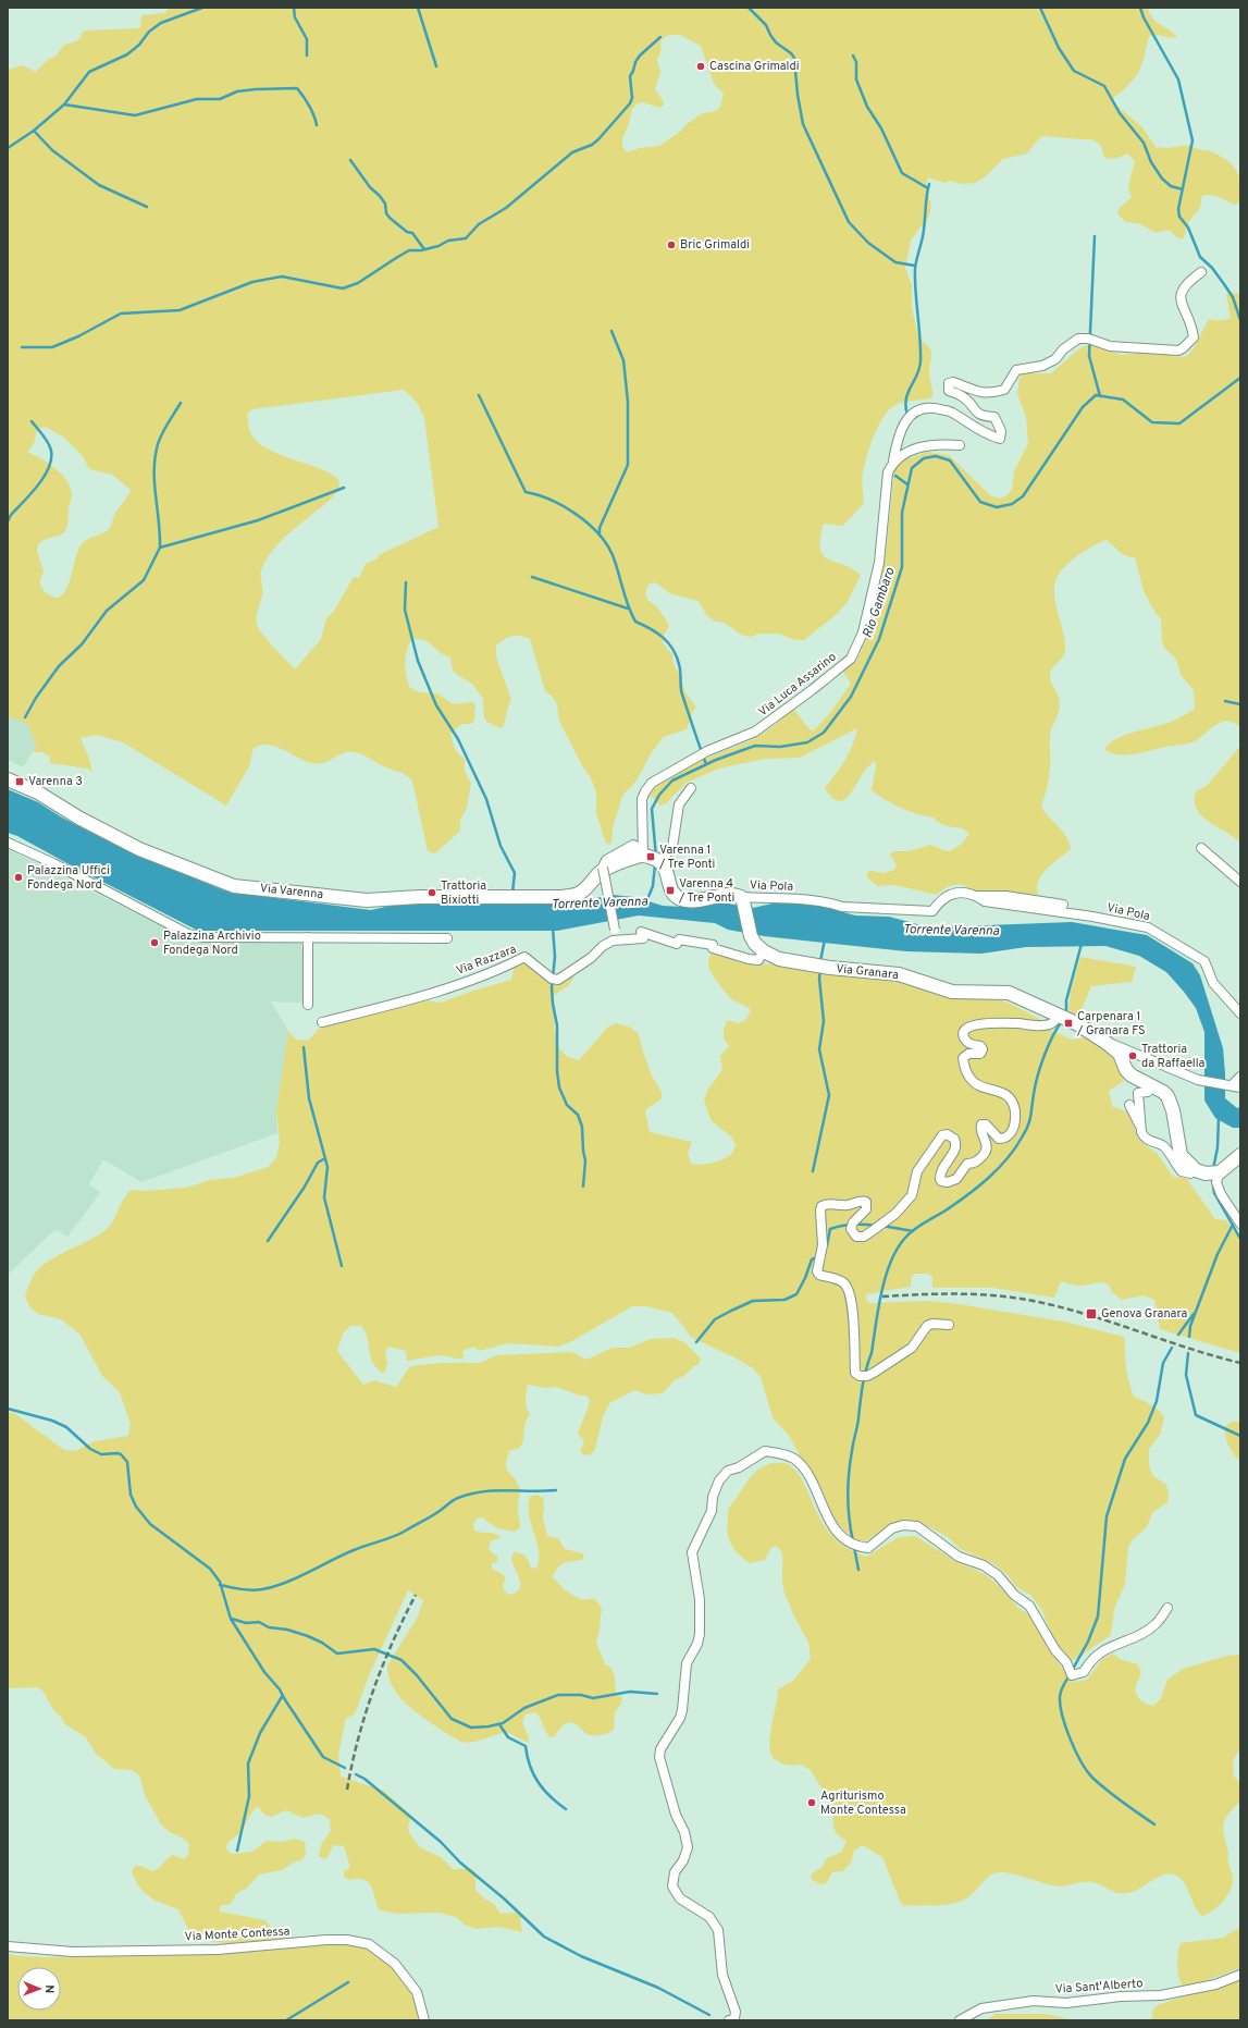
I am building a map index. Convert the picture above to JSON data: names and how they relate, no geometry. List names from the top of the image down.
{
  "streets": {
    "street": [
      "Via Luca Assarino",
      "Via Pola",
      "Via Varenna",
      "Via Razzara",
      "Via Granara",
      "Via Monte Contessa",
      "Via Sant'Alberto"
    ]
  },
  "crossings": [
    ["Via Luca Assarino", "Via Varenna"],
    ["Via Pola", "Via Granara"],
    ["Via Razzara", "Via Granara"]
  ],
  "water": ["Rio Gambaro", "Torrente Varenna"],
  "places": {
    "other": [
      "Cascina Grimaldi",
      "Bric Grimaldi",
      "Palazzina Uffici Fondega Nord",
      "Trattoria Bixiotti",
      "Palazzina Archivio Fondega Nord",
      "Trattoria da Raffaella",
      "Agriturismo Monte Contessa"
    ],
    "transit": [
      "Varenna 3",
      "Varenna 1 / Tre Ponti",
      "Varenna 4 / Tre Ponti",
      "Carpenara 1 / Granara FS",
      "Genova Granara"
    ]
  },
  "north": "right"
}
